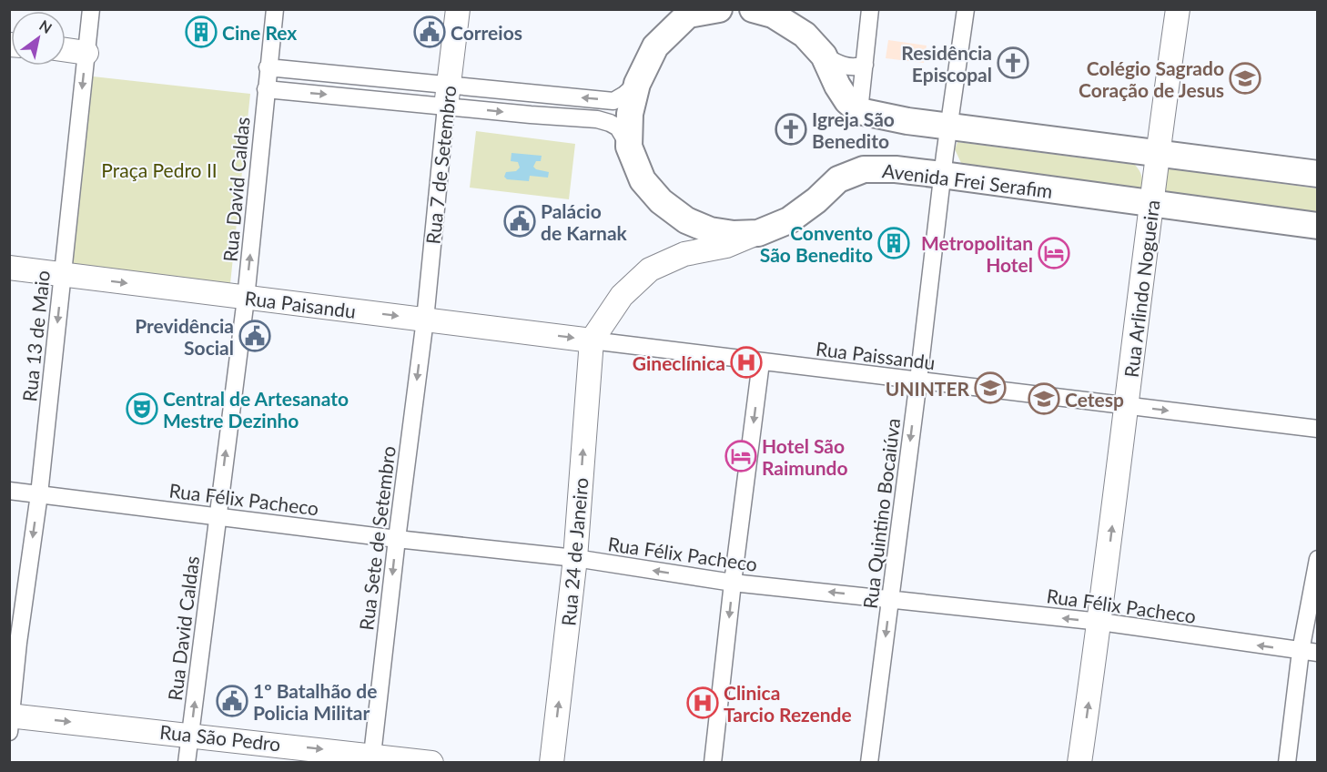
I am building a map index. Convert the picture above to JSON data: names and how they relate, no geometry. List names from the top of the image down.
{
  "streets": {
    "main road": ["Avenida Frei Serafim"],
    "street": [
      "Rua 7 de Setembro",
      "Rua David Caldas",
      "Rua Arlindo Nogueira",
      "Rua Paisandu",
      "Rua 13 de Maio",
      "Rua Paissandu",
      "Rua Félix Pacheco",
      "Rua Quintino Bocaiúva",
      "Rua Sete de Setembro",
      "Rua 24 de Janeiro",
      "Rua São Pedro"
    ]
  },
  "crossings": [
    ["Rua 7 de Setembro", "Rua Paisandu"],
    ["Rua 7 de Setembro", "Rua Sete de Setembro"],
    ["Avenida Frei Serafim", "Rua Arlindo Nogueira"],
    ["Avenida Frei Serafim", "Rua Quintino Bocaiúva"],
    ["Rua David Caldas", "Rua Paisandu"],
    ["Rua David Caldas", "Rua Félix Pacheco"],
    ["Rua David Caldas", "Rua São Pedro"],
    ["Rua Arlindo Nogueira", "Rua Paissandu"],
    ["Rua Arlindo Nogueira", "Rua Félix Pacheco"],
    ["Rua Paisandu", "Rua 13 de Maio"],
    ["Rua Paisandu", "Rua Paissandu"],
    ["Rua Paisandu", "Rua Sete de Setembro"],
    ["Rua Paisandu", "Rua 24 de Janeiro"],
    ["Rua 13 de Maio", "Rua Félix Pacheco"],
    ["Rua 13 de Maio", "Rua São Pedro"],
    ["Rua Paissandu", "Rua Quintino Bocaiúva"],
    ["Rua Paissandu", "Rua 24 de Janeiro"],
    ["Rua Félix Pacheco", "Rua Quintino Bocaiúva"],
    ["Rua Félix Pacheco", "Rua Sete de Setembro"],
    ["Rua Félix Pacheco", "Rua 24 de Janeiro"],
    ["Rua Sete de Setembro", "Rua São Pedro"]
  ],
  "one_way": [
    "Rua David Caldas",
    "Rua Paisandu",
    "Rua 13 de Maio",
    "Rua Félix Pacheco",
    "Rua Quintino Bocaiúva",
    "Rua Sete de Setembro",
    "Rua São Pedro"
  ],
  "parks": ["Praça Pedro II"],
  "places": {
    "building": ["Cine Rex", "Convento São Benedito"],
    "public building": [
      "Correios",
      "Palácio de Karnak",
      "Previdência Social",
      "1º Batalhão de Policia Militar"
    ],
    "church": ["Residência Episcopal", "Igreja São Benedito"],
    "school or university": ["Colégio Sagrado Coração de Jesus", "UNINTER", "Cetesp"],
    "hotel": ["Metropolitan Hotel", "Hotel São Raimundo"],
    "hospital": ["Gineclínica", "Clinica Tarcio Rezende"],
    "theatre": ["Central de Artesanato Mestre Dezinho"]
  },
  "north": "top right"
}
